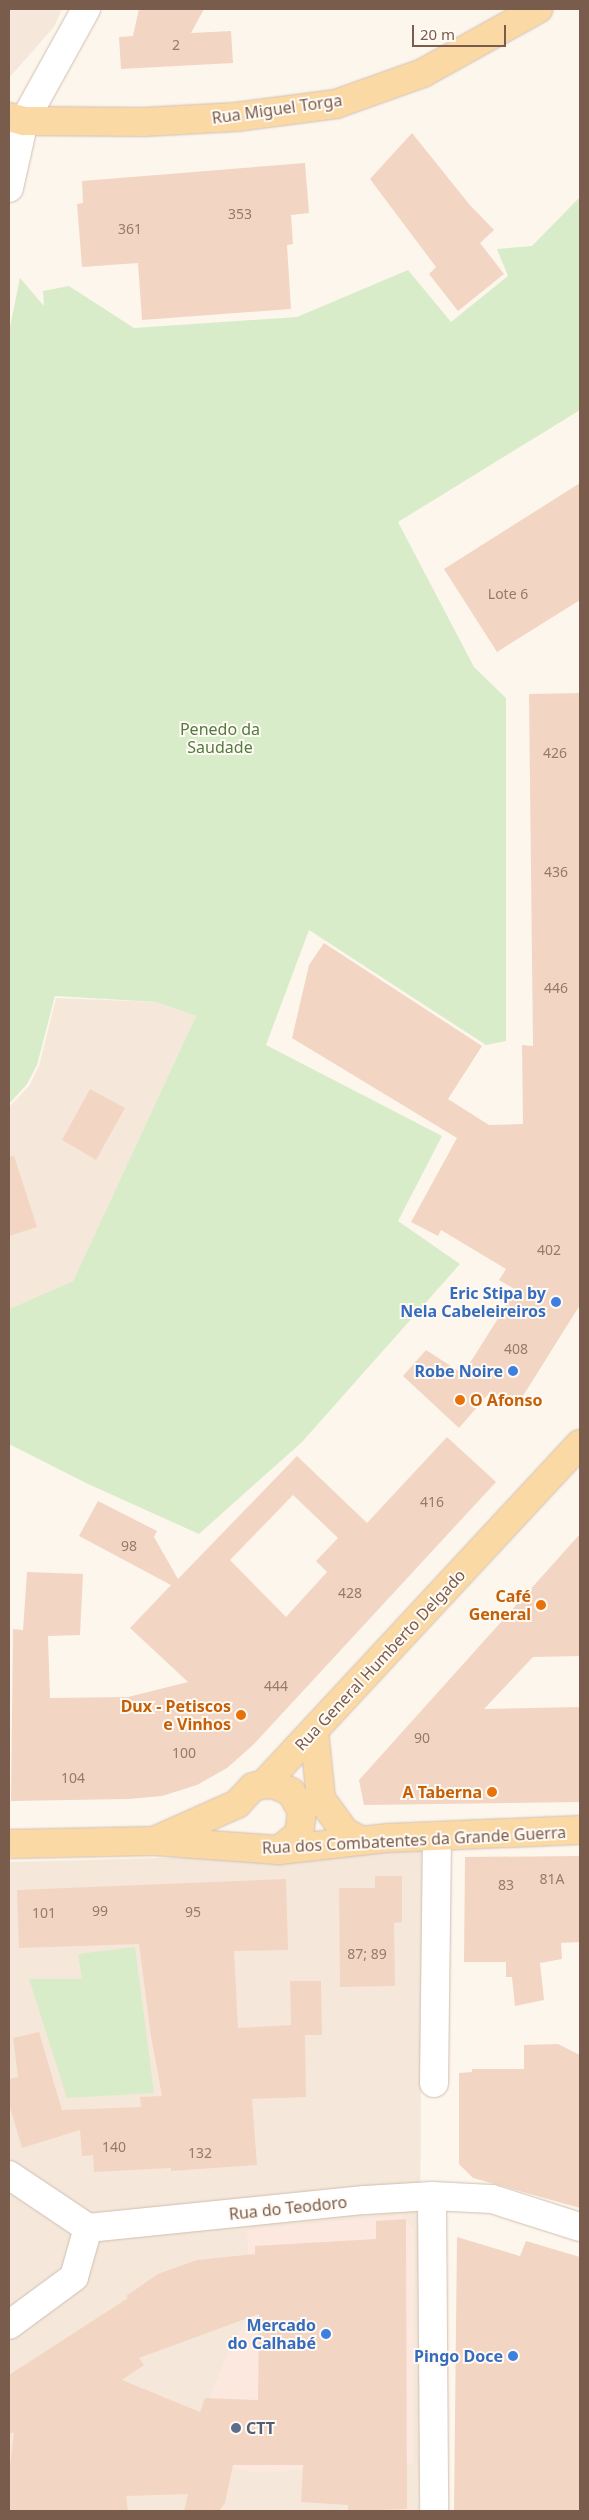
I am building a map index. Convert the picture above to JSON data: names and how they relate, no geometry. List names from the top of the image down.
{
  "streets": {
    "main road": ["Rua Miguel Torga", "Rua General Humberto Delgado", "Rua dos Combatentes da Grande Guerra"],
    "street": ["Rua do Teodoro"]
  },
  "crossings": [
    ["Rua General Humberto Delgado", "Rua dos Combatentes da Grande Guerra"]
  ],
  "parks": ["Penedo da Saudade"],
  "places": [
    "Eric Stipa by Nela Cabeleireiros",
    "Robe Noire",
    "O Afonso",
    "Café General",
    "Dux - Petiscos e Vinhos",
    "A Taberna",
    "Mercado do Calhabé",
    "Pingo Doce",
    "CTT"
  ],
  "house_numbers": [
    "2",
    "353",
    "361",
    "Lote 6",
    "426",
    "436",
    "446",
    "402",
    "408",
    "416",
    "98",
    "428",
    "444",
    "90",
    "100",
    "104",
    "81A",
    "83",
    "99",
    "95",
    "101",
    "87; 89",
    "140",
    "132"
  ],
  "scale_bar": "20 m"
}
